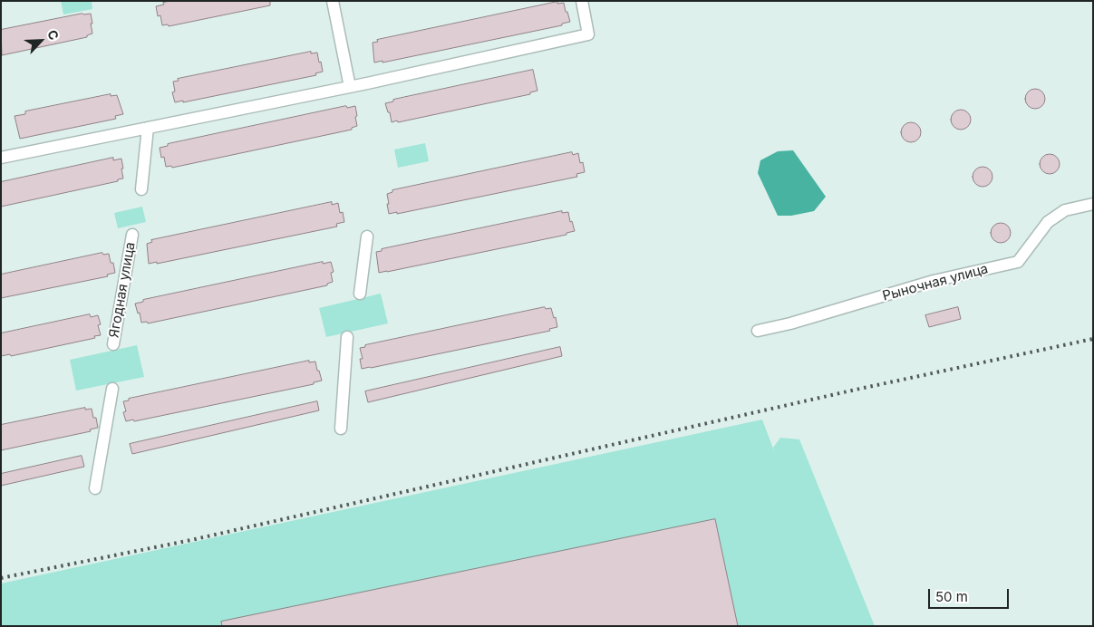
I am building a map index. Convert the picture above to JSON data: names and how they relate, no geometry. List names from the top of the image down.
{
  "streets": {
    "street": ["Рыночная улица", "Ягодная улица"]
  },
  "scale_bar": "50 m",
  "north": "top right"
}
